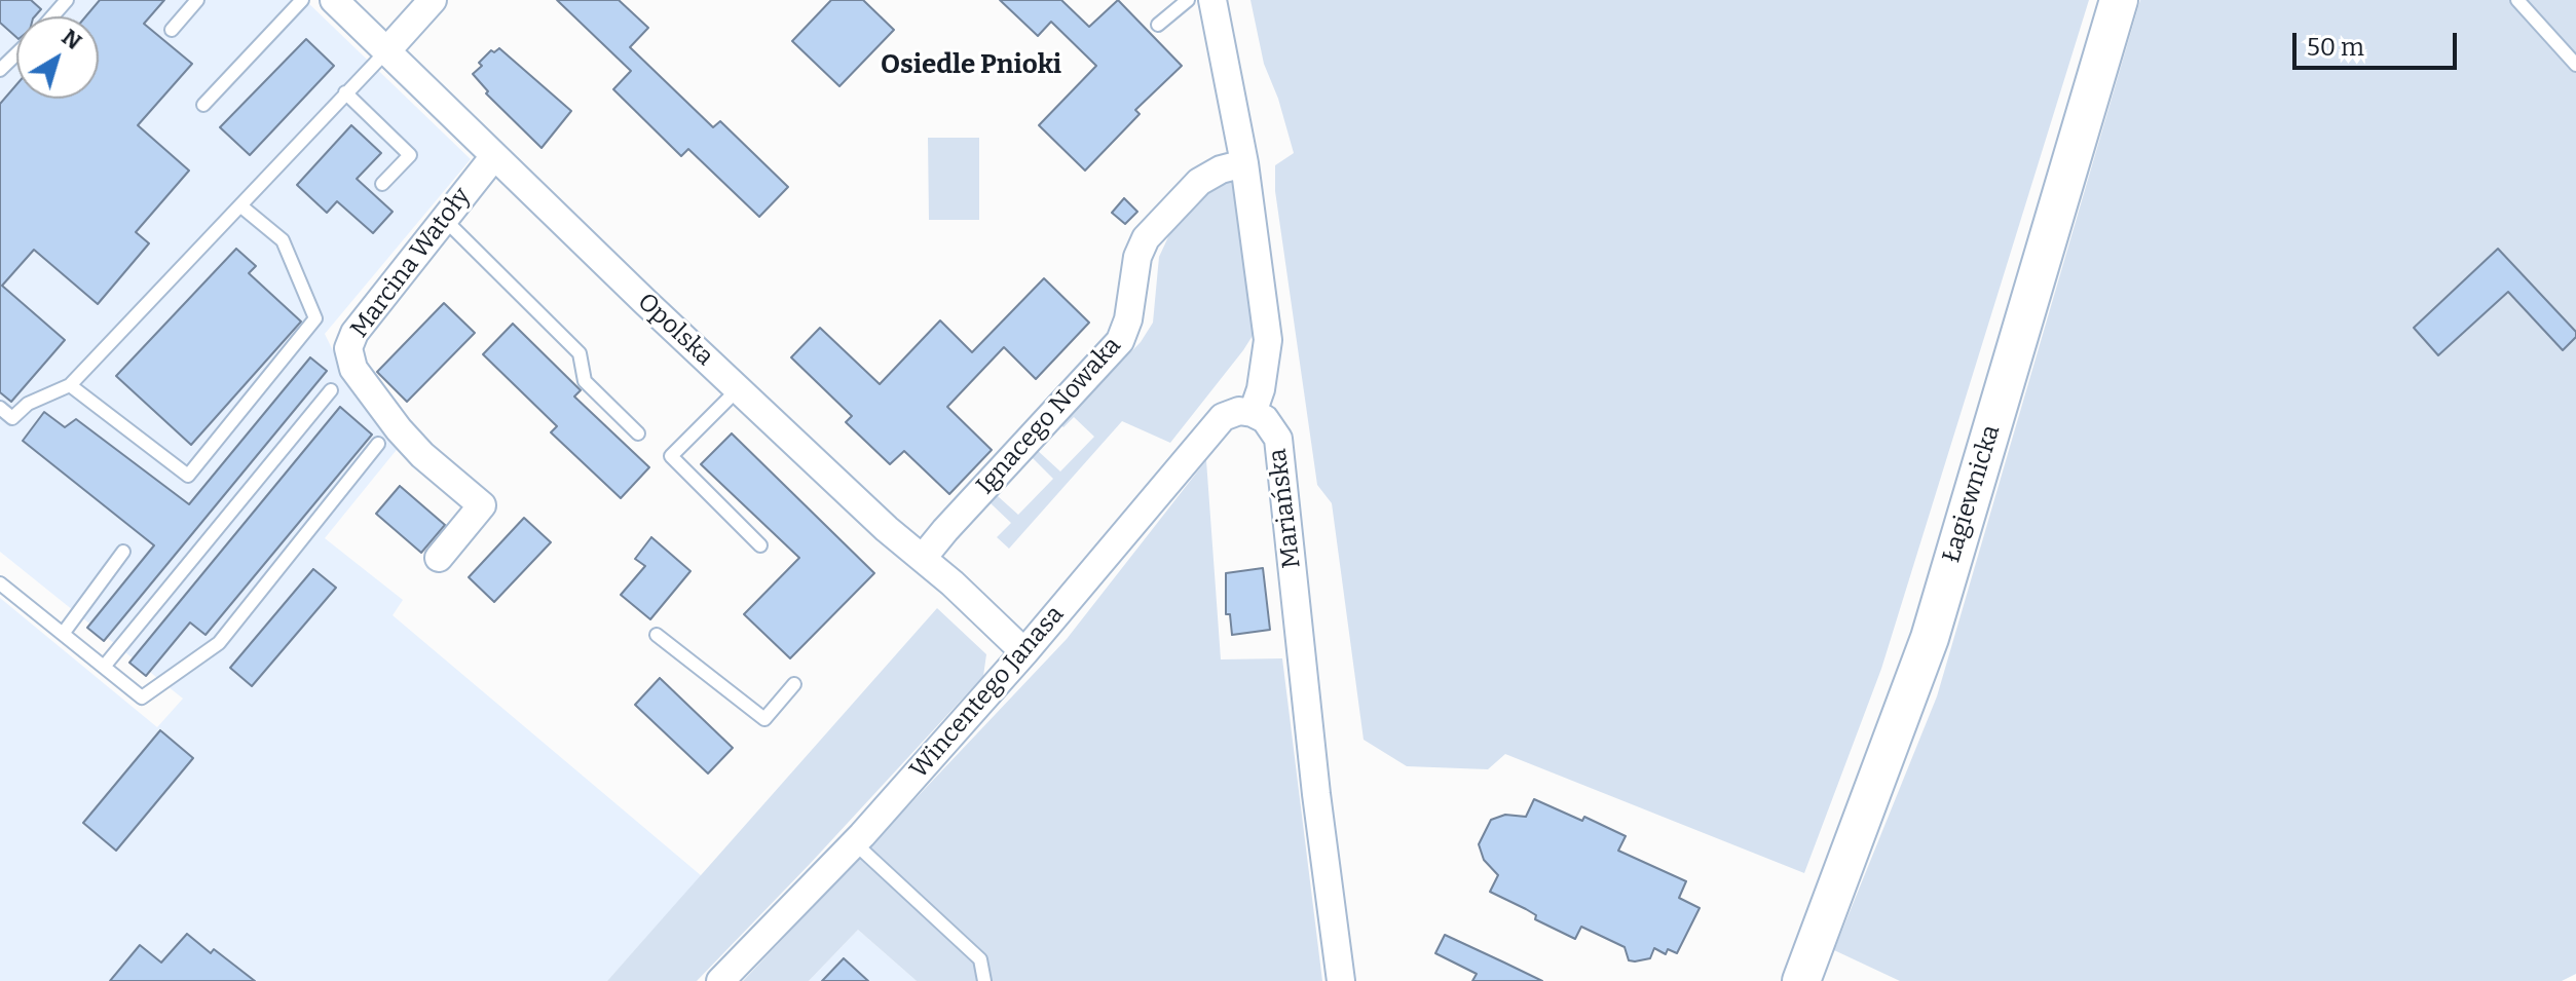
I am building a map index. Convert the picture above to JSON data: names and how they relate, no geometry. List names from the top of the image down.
{
  "streets": {
    "street": [
      "Marcina Watoły",
      "Opolska",
      "Ignacego Nowaka",
      "Łagiewnicka",
      "Mariańska",
      "Wincentego Janasa"
    ]
  },
  "crossings": [
    ["Marcina Watoły", "Opolska"],
    ["Opolska", "Ignacego Nowaka"],
    ["Opolska", "Wincentego Janasa"],
    ["Mariańska", "Wincentego Janasa"]
  ],
  "districts": ["Osiedle Pnioki"],
  "scale_bar": "50 m",
  "north": "top right"
}
